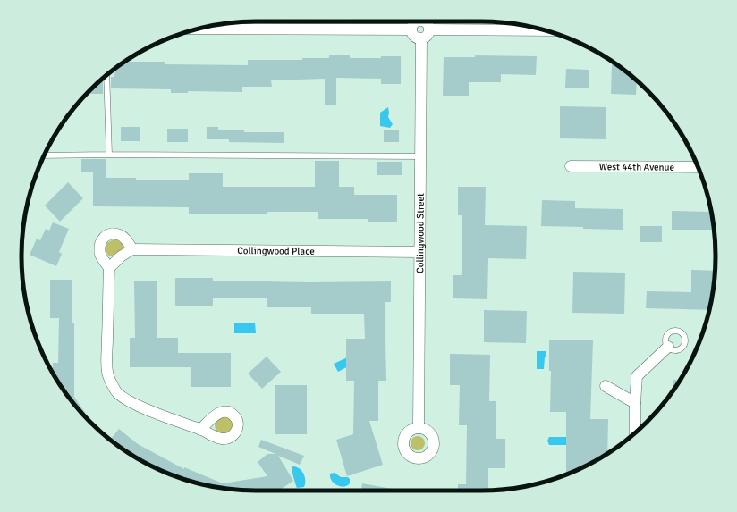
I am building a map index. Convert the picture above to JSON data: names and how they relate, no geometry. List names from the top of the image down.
{
  "streets": {
    "street": ["West 44th Avenue", "Collingwood Street", "Collingwood Place"]
  },
  "crossings": [
    ["Collingwood Street", "Collingwood Place"]
  ]
}
